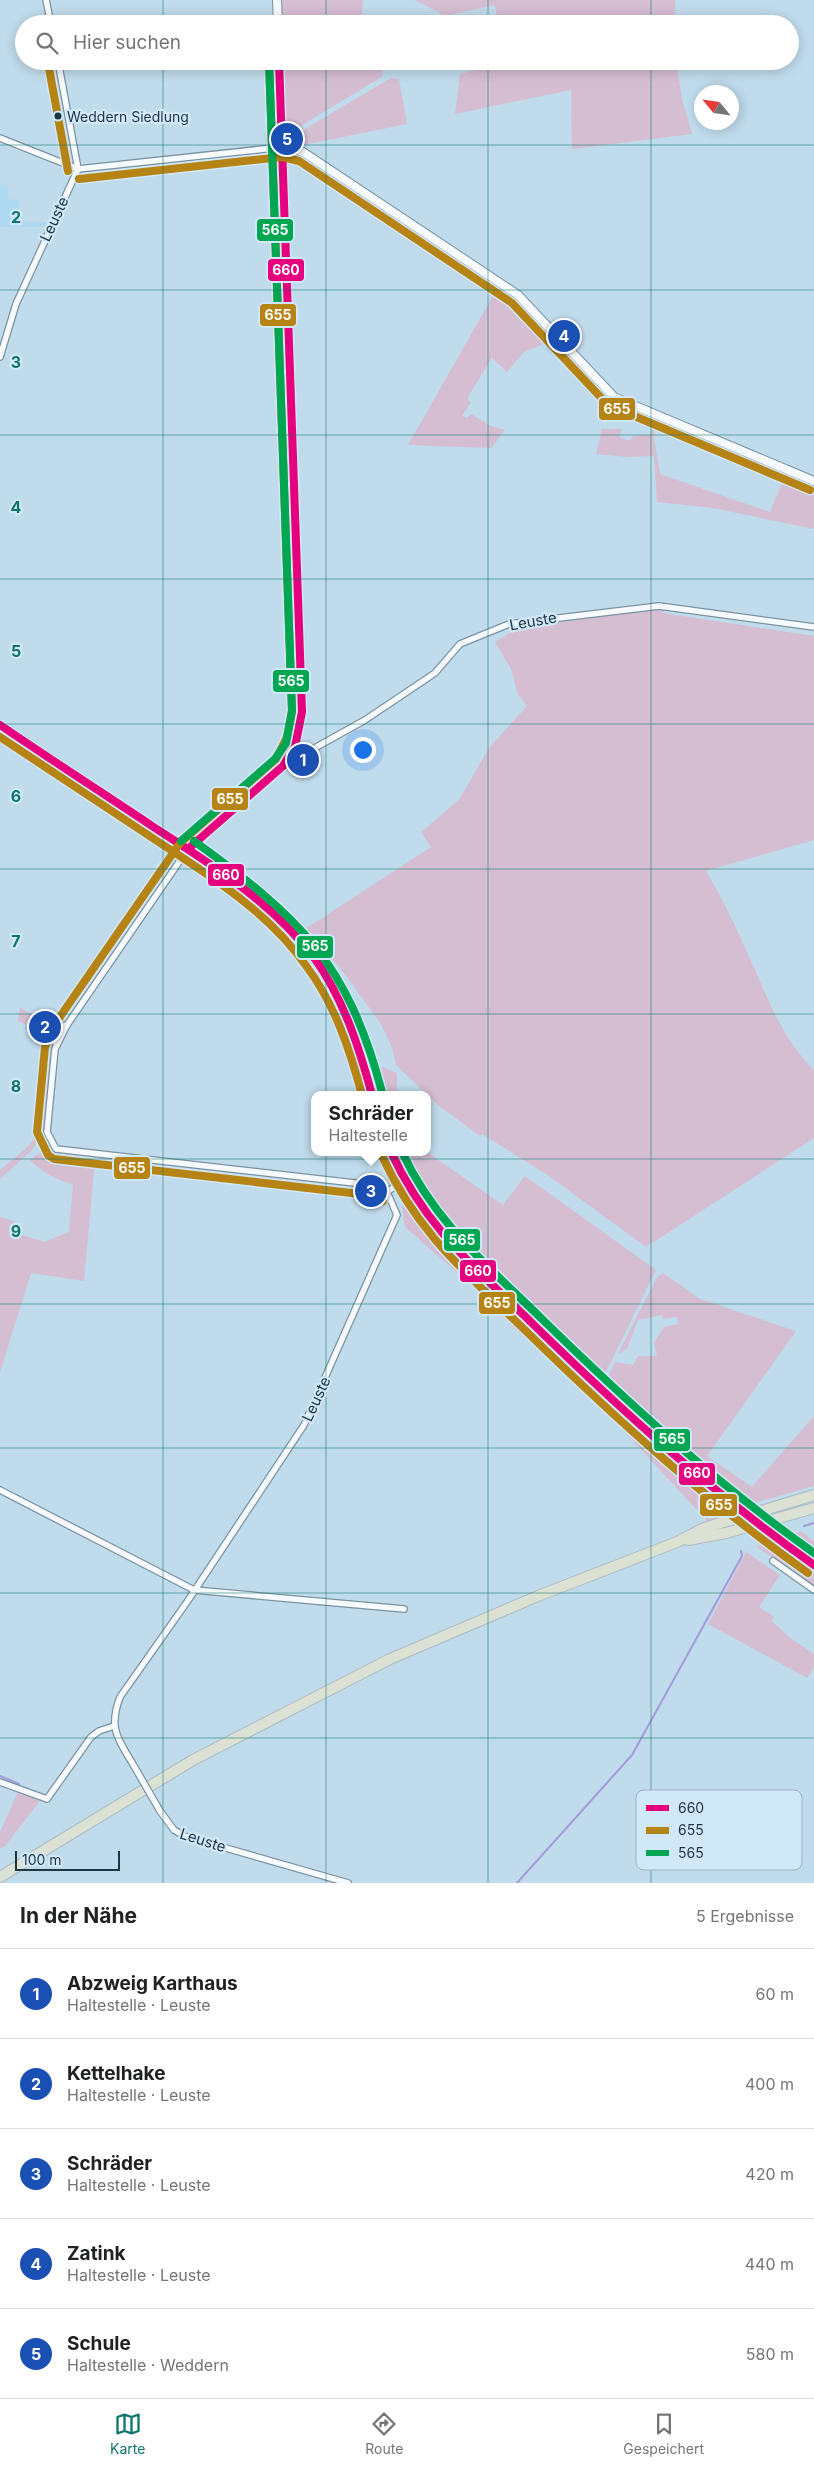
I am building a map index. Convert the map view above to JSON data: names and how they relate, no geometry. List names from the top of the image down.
{
  "streets": {
    "street": ["Leuste"]
  },
  "places": ["Weddern Siedlung"],
  "lines": ["transit line 660", "transit line 655", "transit line 565"],
  "legend": ["660", "655", "565"],
  "scale_bar": "100 m",
  "north": "top left",
  "page": {
    "search": "Hier suchen",
    "pins": [
      "5",
      "4",
      "1",
      "2",
      "3"
    ],
    "popup": ["Schräder", "Haltestelle"],
    "scale": "100 m",
    "heading": ["In der Nähe", "5 Ergebnisse"],
    "list": [
      {
        "mark": "1",
        "name": "Abzweig Karthaus",
        "note": "Haltestelle · Leuste",
        "value": "60 m"
      },
      {
        "mark": "2",
        "name": "Kettelhake",
        "note": "Haltestelle · Leuste",
        "value": "400 m"
      },
      {
        "mark": "3",
        "name": "Schräder",
        "note": "Haltestelle · Leuste",
        "value": "420 m"
      },
      {
        "mark": "4",
        "name": "Zatink",
        "note": "Haltestelle · Leuste",
        "value": "440 m"
      },
      {
        "mark": "5",
        "name": "Schule",
        "note": "Haltestelle · Weddern",
        "value": "580 m"
      }
    ],
    "nav": ["Karte", "Route", "Gespeichert"]
  },
  "grid": {
    "rows": [
      "2",
      "3",
      "4",
      "5",
      "6",
      "7",
      "8",
      "9"
    ]
  }
}
